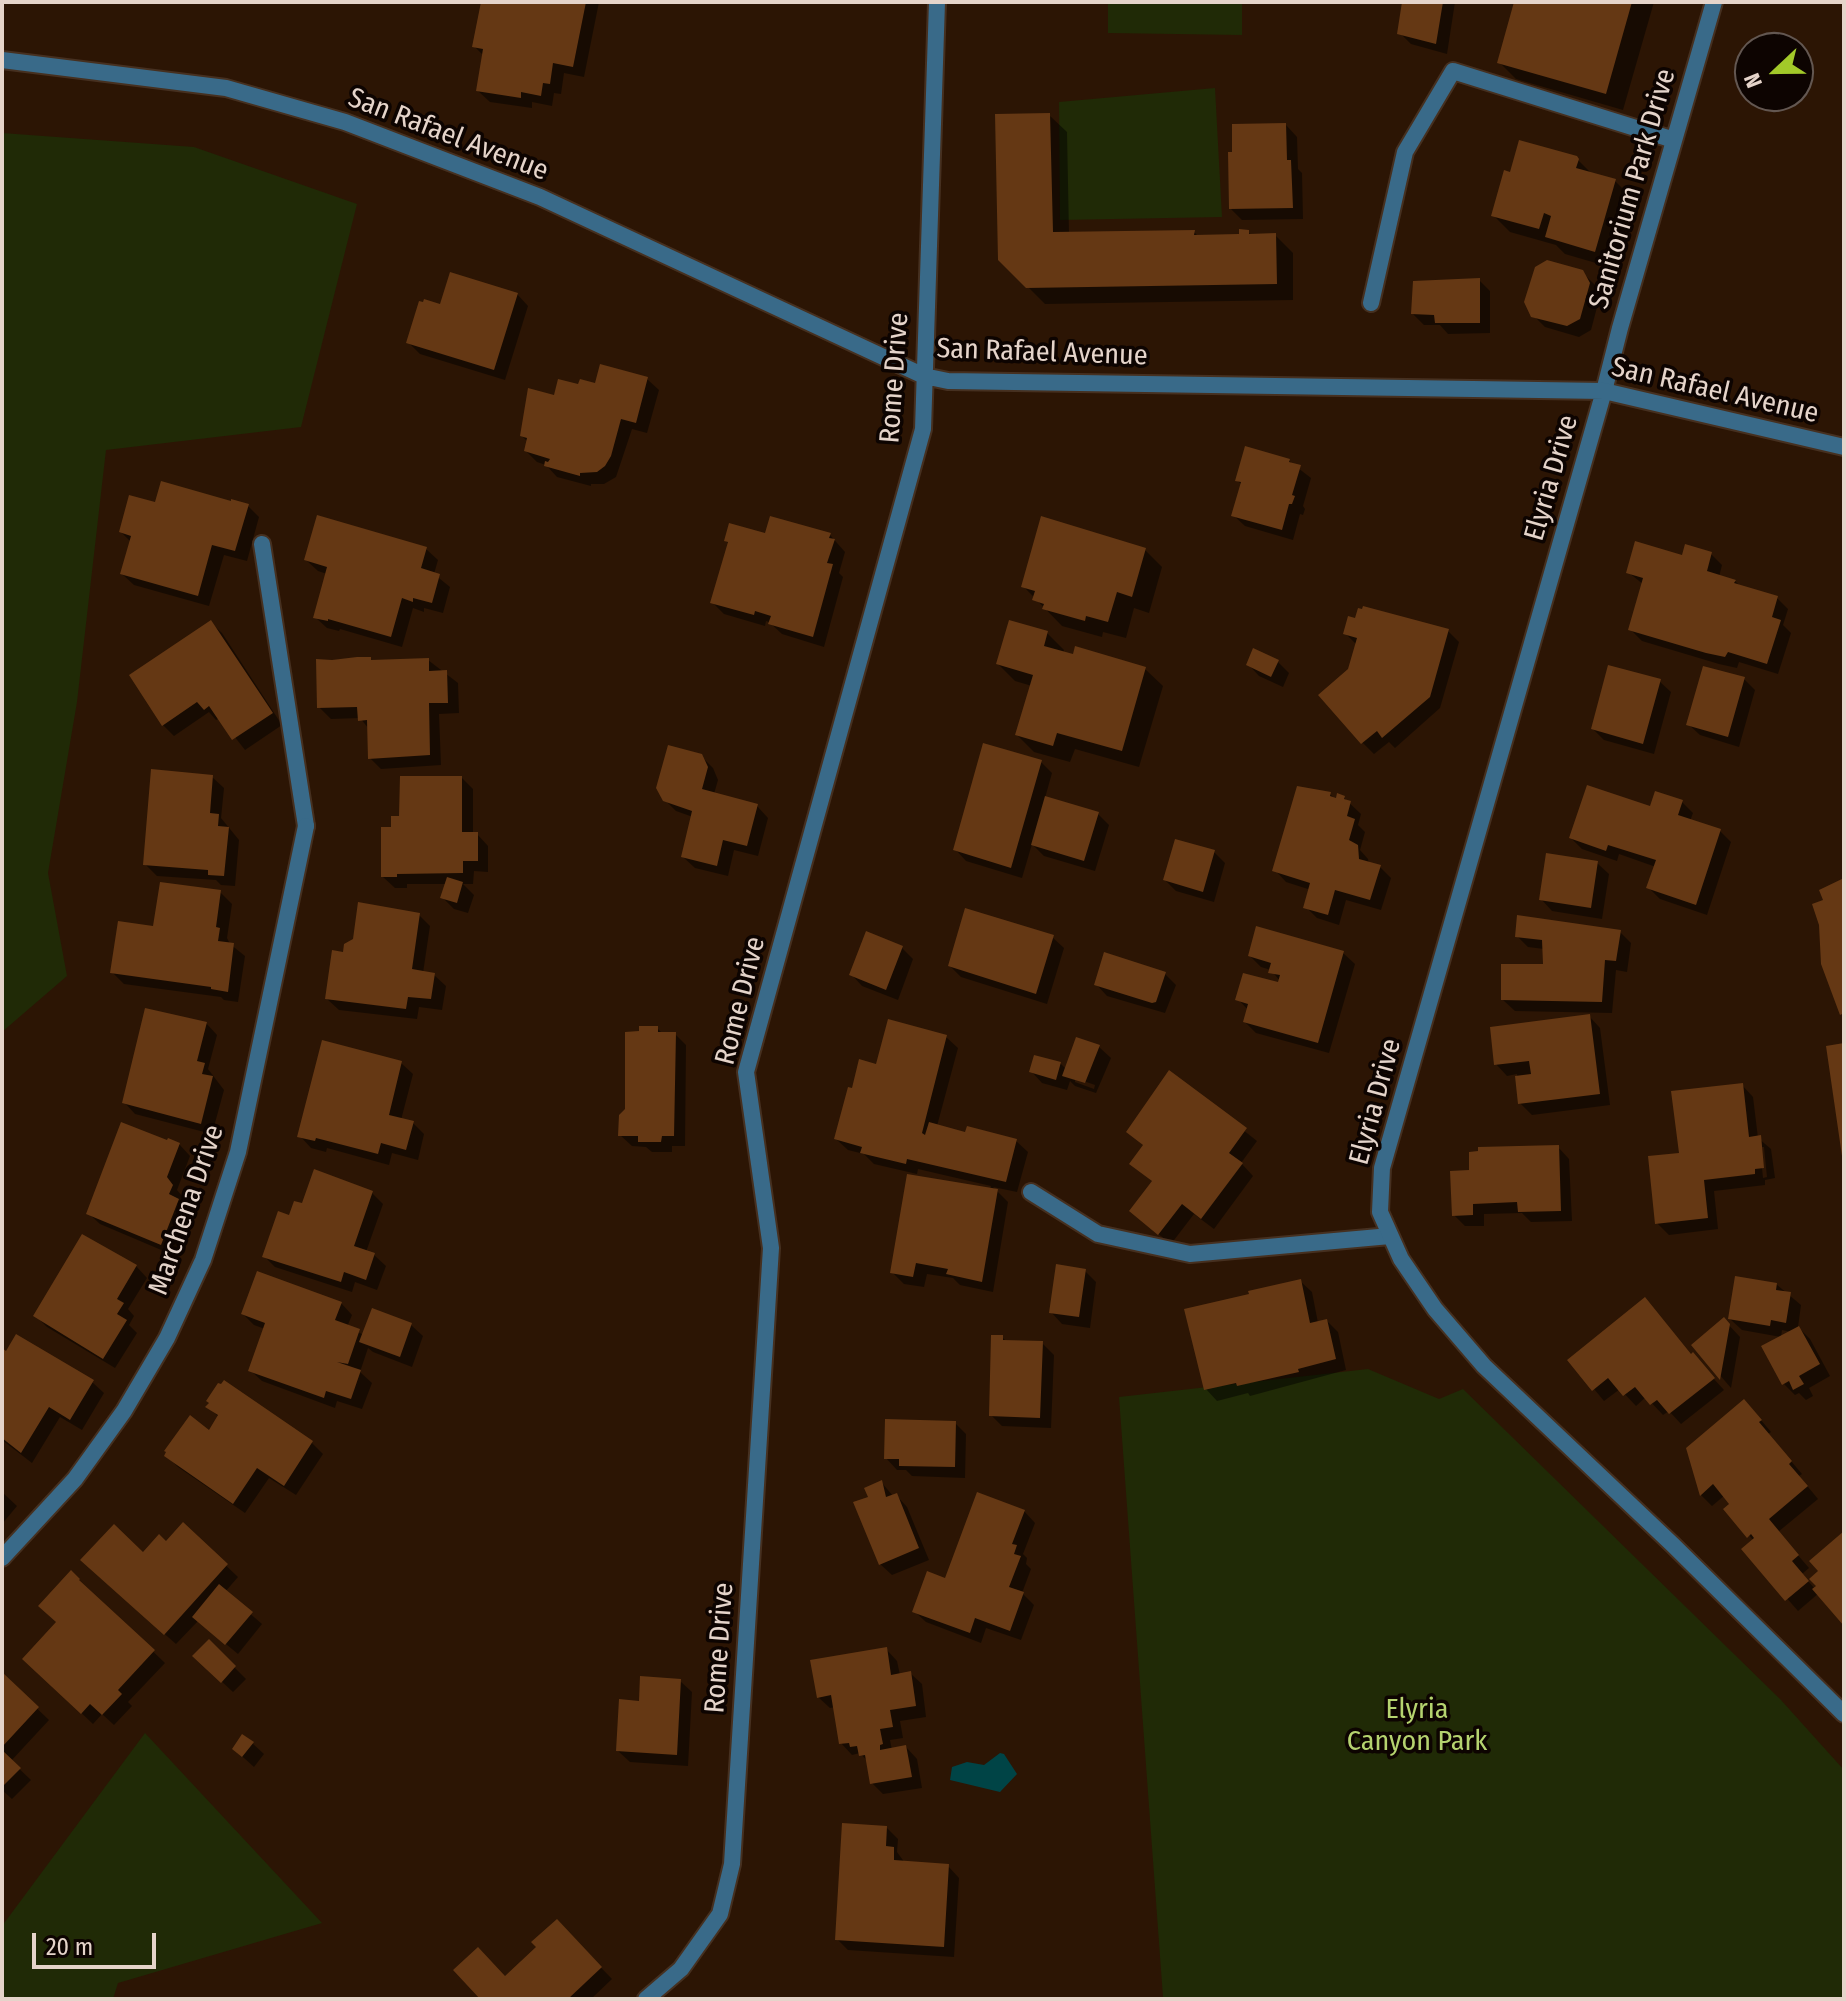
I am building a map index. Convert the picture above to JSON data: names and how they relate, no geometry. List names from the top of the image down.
{
  "streets": {
    "street": [
      "San Rafael Avenue",
      "Sanitorium Park Drive",
      "Rome Drive",
      "Elyria Drive",
      "Marchena Drive"
    ]
  },
  "crossings": [
    ["San Rafael Avenue", "Sanitorium Park Drive"],
    ["San Rafael Avenue", "Rome Drive"],
    ["San Rafael Avenue", "Elyria Drive"],
    ["Sanitorium Park Drive", "Elyria Drive"]
  ],
  "parks": ["Elyria Canyon Park"],
  "scale_bar": "20 m",
  "north": "left"
}
